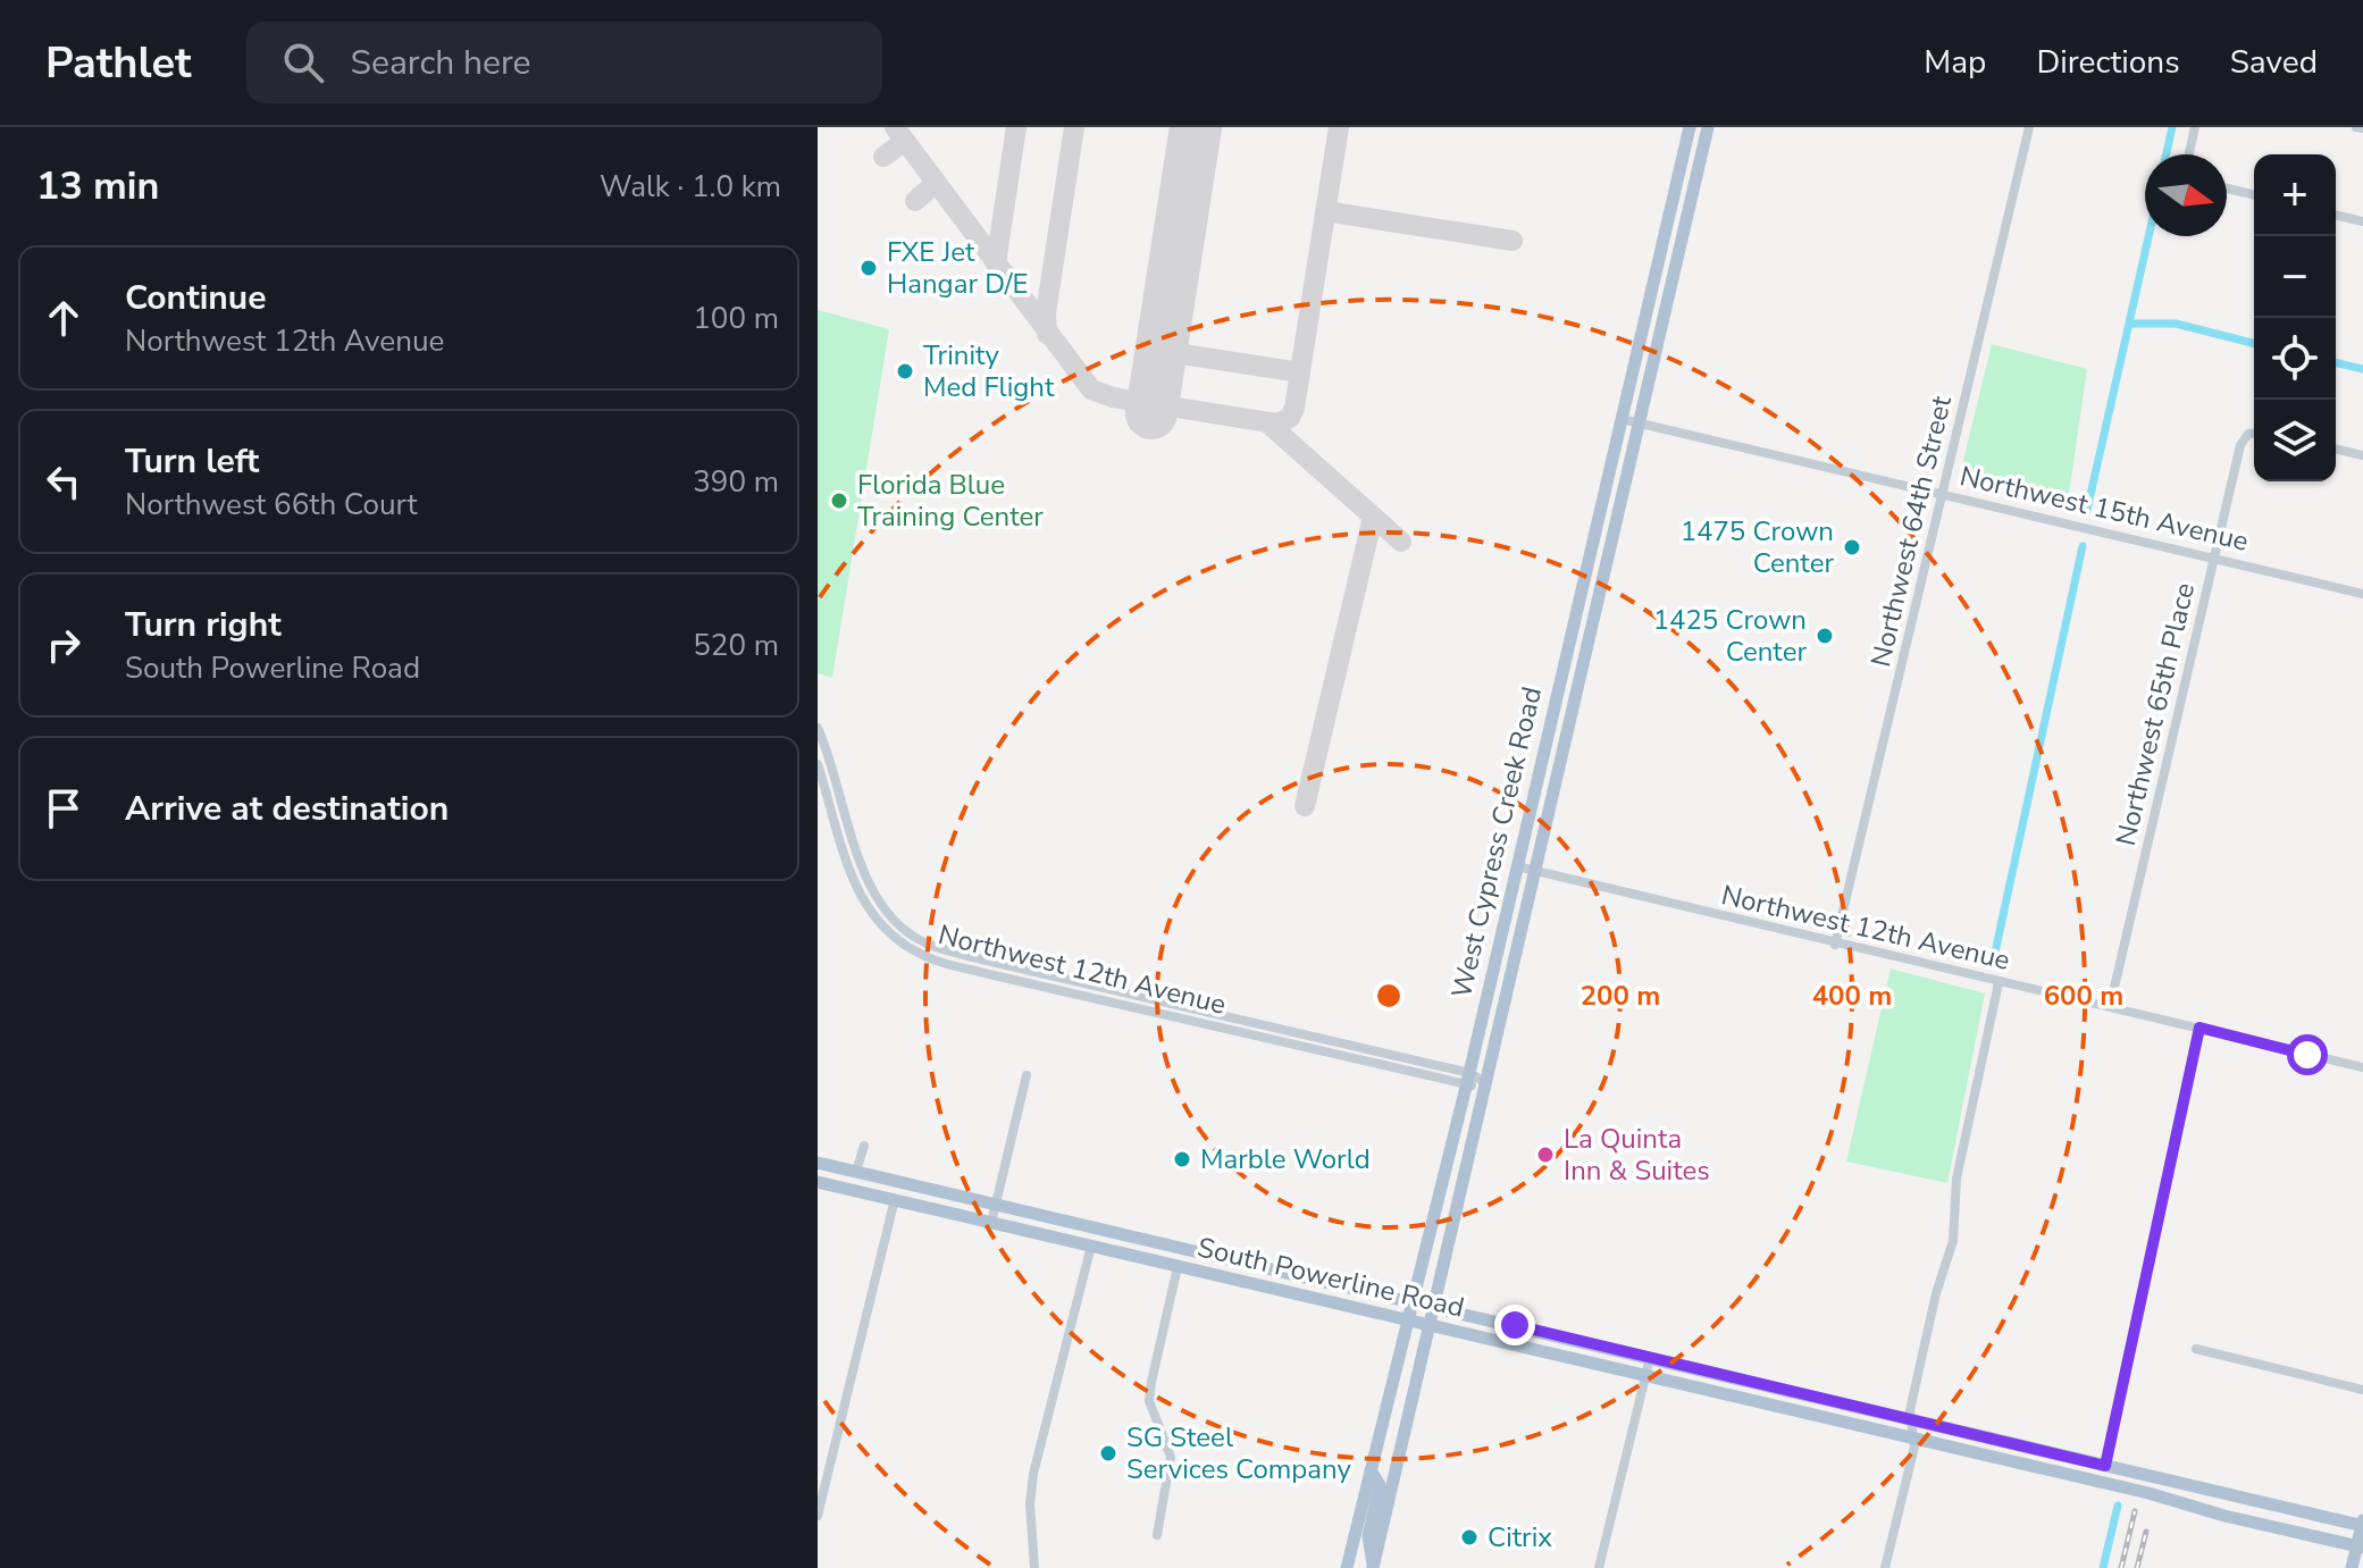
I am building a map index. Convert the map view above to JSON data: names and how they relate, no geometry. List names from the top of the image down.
{
  "streets": {
    "main road": ["West Cypress Creek Road", "South Powerline Road"],
    "street": [
      "Northwest 15th Avenue",
      "Northwest 64th Street",
      "Northwest 65th Place",
      "Northwest 12th Avenue"
    ]
  },
  "crossings": [
    ["Northwest 15th Avenue", "Northwest 64th Street"],
    ["Northwest 15th Avenue", "Northwest 65th Place"],
    ["Northwest 15th Avenue", "West Cypress Creek Road"],
    ["Northwest 64th Street", "Northwest 12th Avenue"],
    ["Northwest 65th Place", "Northwest 12th Avenue"],
    ["West Cypress Creek Road", "Northwest 12th Avenue"],
    ["West Cypress Creek Road", "South Powerline Road"]
  ],
  "places": [
    "FXE Jet Hangar D/E",
    "Trinity Med Flight",
    "Florida Blue Training Center",
    "1475 Crown Center",
    "1425 Crown Center",
    "La Quinta Inn & Suites",
    "Marble World",
    "SG Steel Services Company",
    "Citrix"
  ],
  "north": "right",
  "page": {
    "header": "Pathlet",
    "search": "Search here",
    "nav": ["Map", "Directions", "Saved"],
    "heading": ["13 min", "Walk · 1.0 km"],
    "map_buttons": ["+", "−"],
    "list": [
      ["Continue", "Northwest 12th Avenue", "100 m"],
      ["Turn left", "Northwest 66th Court", "390 m"],
      ["Turn right", "South Powerline Road", "520 m"],
      "Arrive at destination"
    ]
  },
  "rings": ["200 m", "400 m", "600 m"]
}
